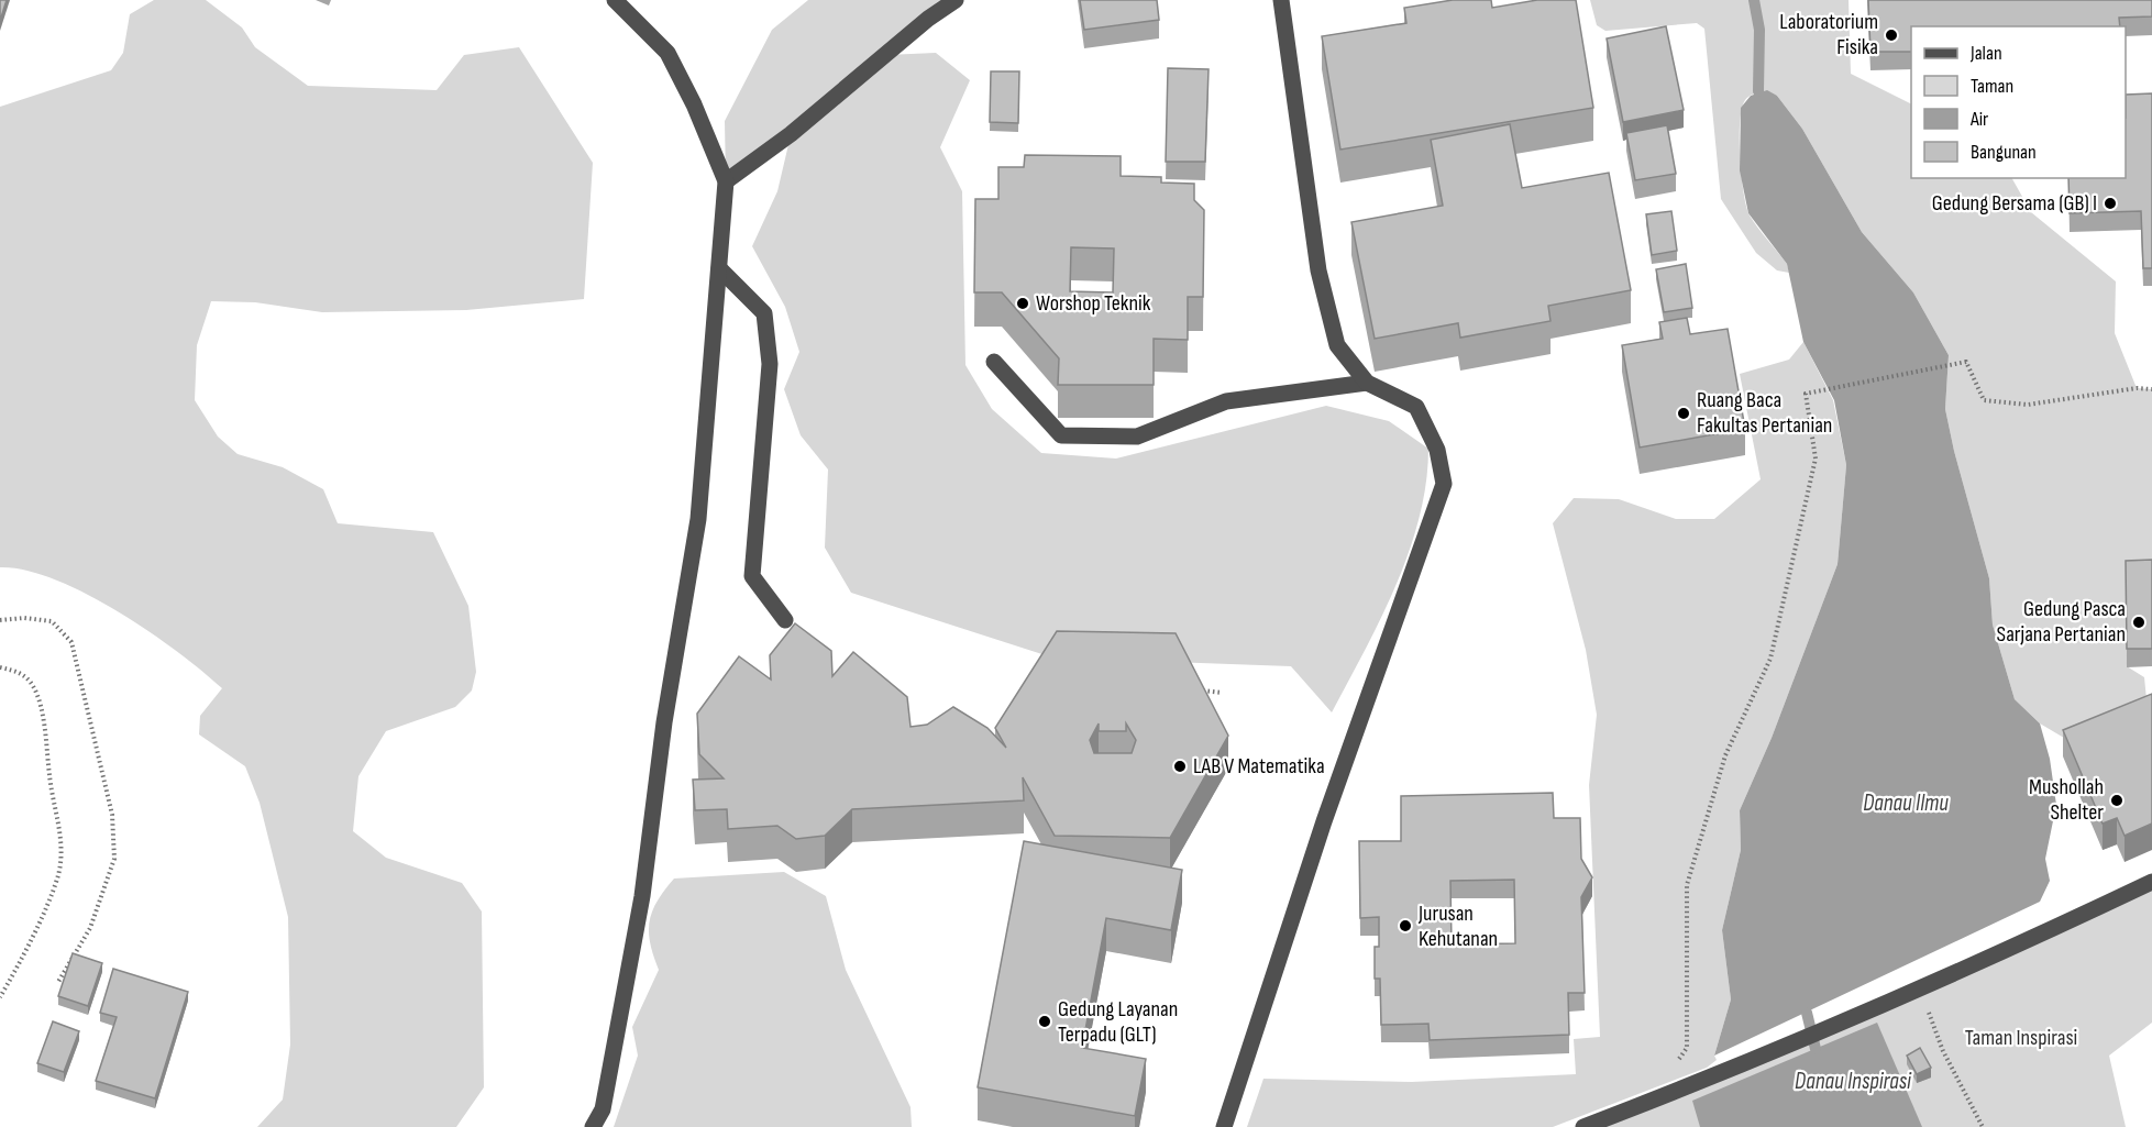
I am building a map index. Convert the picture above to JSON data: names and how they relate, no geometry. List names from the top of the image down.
{
  "water": ["Danau Ilmu", "Danau Inspirasi"],
  "parks": ["Taman Inspirasi"],
  "places": [
    "Laboratorium Fisika",
    "Gedung Bersama (GB) I",
    "Worshop Teknik",
    "Ruang Baca Fakultas Pertanian",
    "Gedung Pasca Sarjana Pertanian",
    "LAB V Matematika",
    "Mushollah Shelter",
    "Jurusan Kehutanan",
    "Gedung Layanan Terpadu (GLT)"
  ],
  "legend": [
    "Jalan",
    "Taman",
    "Air",
    "Bangunan"
  ]
}
